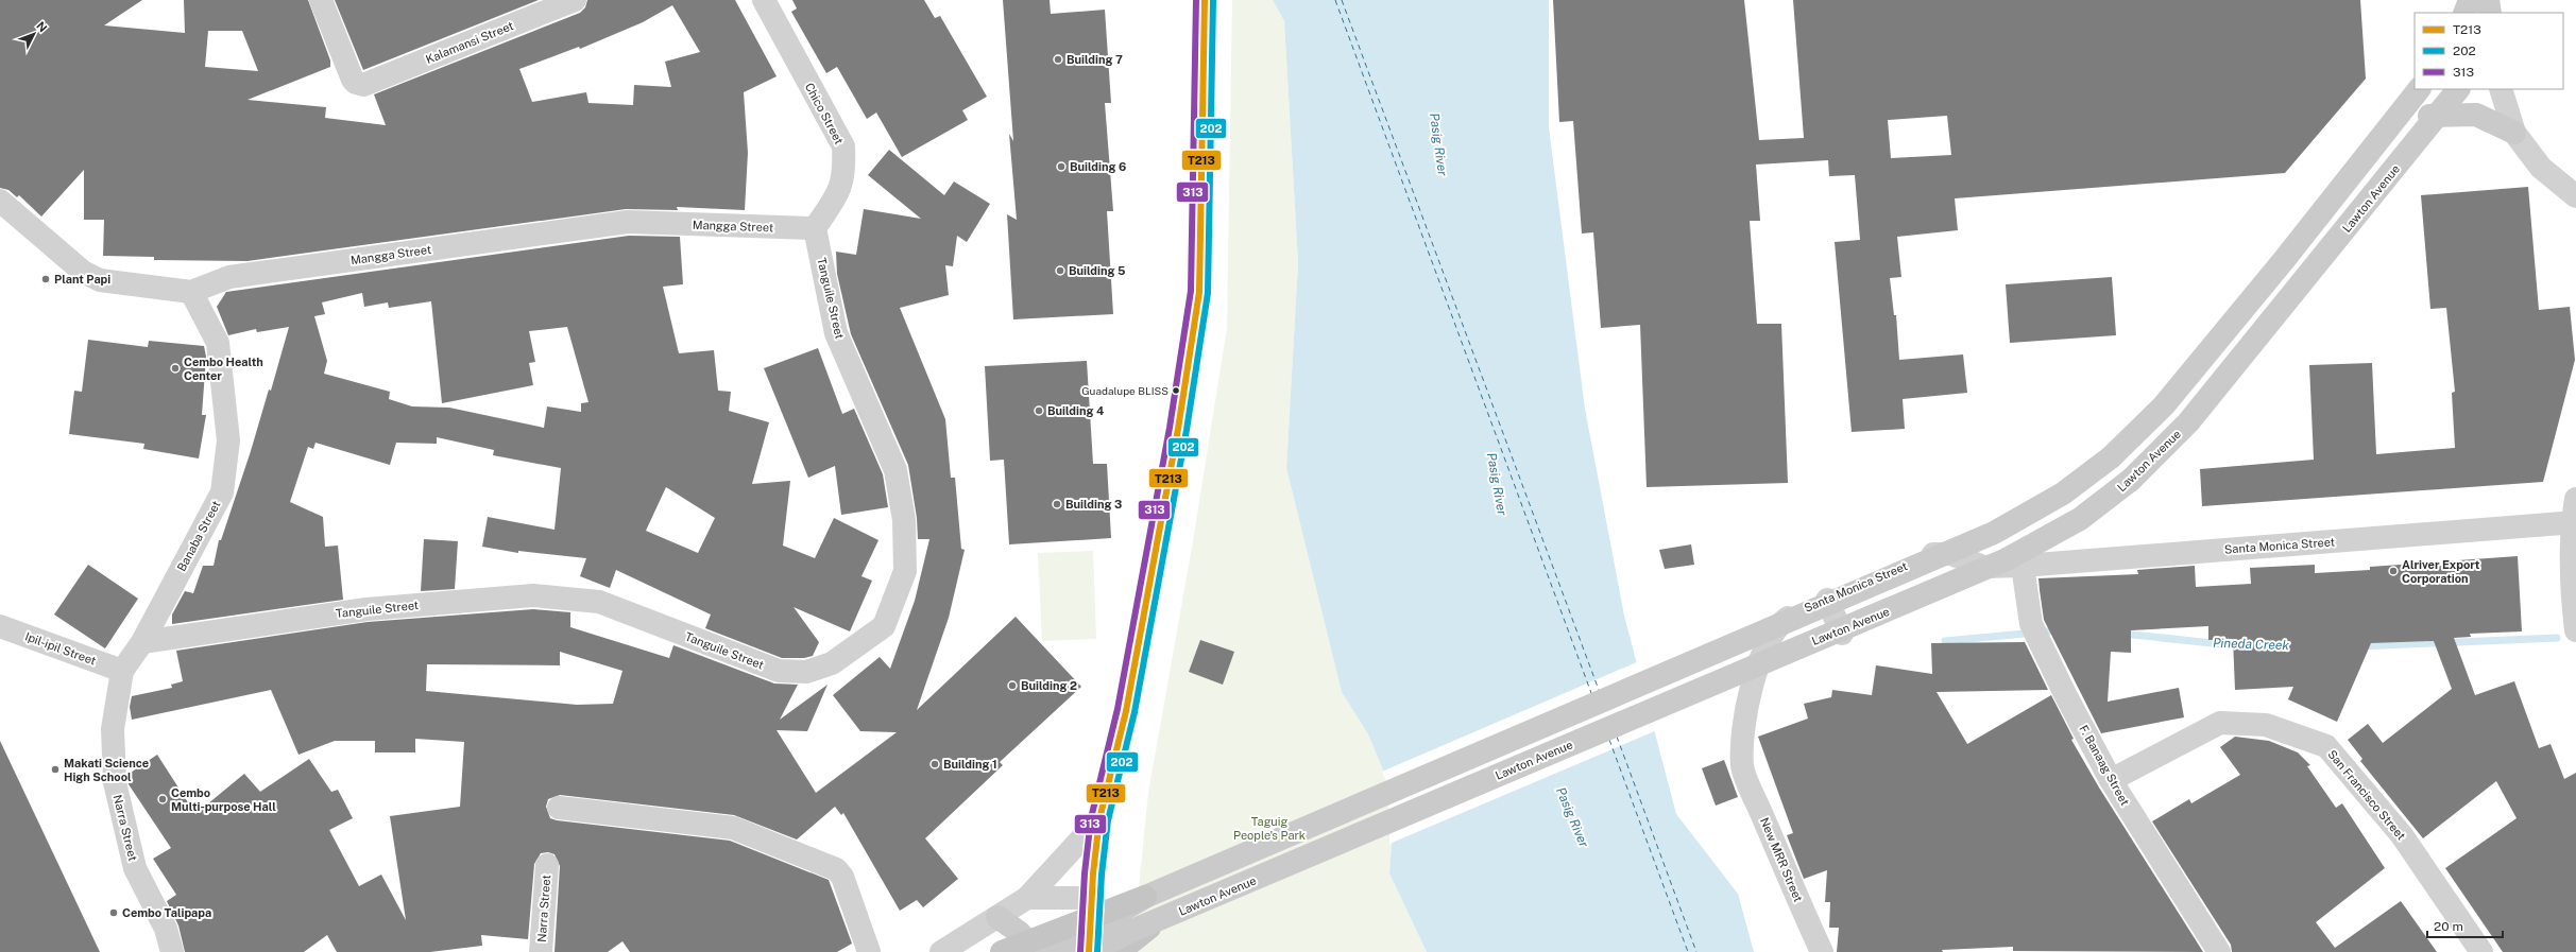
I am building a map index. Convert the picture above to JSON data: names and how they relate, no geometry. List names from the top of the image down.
{
  "streets": {
    "main road": ["Lawton Avenue"],
    "street": [
      "Kalamansi Street",
      "Chico Street",
      "Mangga Street",
      "Tanguile Street",
      "Banaba Street",
      "Santa Monica Street",
      "Ipil-ipil Street",
      "F. Banaag Street",
      "San Francisco Street",
      "Narra Street",
      "New MRR Street"
    ]
  },
  "crossings": [
    ["Chico Street", "Mangga Street"],
    ["Chico Street", "Tanguile Street"],
    ["Mangga Street", "Tanguile Street"],
    ["Mangga Street", "Banaba Street"],
    ["Tanguile Street", "Banaba Street"],
    ["Banaba Street", "Ipil-ipil Street"],
    ["Banaba Street", "Narra Street"],
    ["Santa Monica Street", "F. Banaag Street"],
    ["Santa Monica Street", "New MRR Street"],
    ["Ipil-ipil Street", "Narra Street"],
    ["F. Banaag Street", "San Francisco Street"]
  ],
  "water": ["Pasig River", "Pineda Creek"],
  "parks": ["Taguig People's Park"],
  "places": [
    "Building 7",
    "Building 6",
    "Building 5",
    "Plant Papi",
    "Cembo Health Center",
    "Guadalupe BLISS",
    "Building 4",
    "Building 3",
    "Alriver Export Corporation",
    "Building 2",
    "Building 1",
    "Makati Science High School",
    "Cembo Multi-purpose Hall",
    "Cembo Talipapa"
  ],
  "lines": ["transit line T213", "transit line 202", "transit line 313"],
  "legend": ["T213", "202", "313"],
  "scale_bar": "20 m",
  "north": "top right"
}
